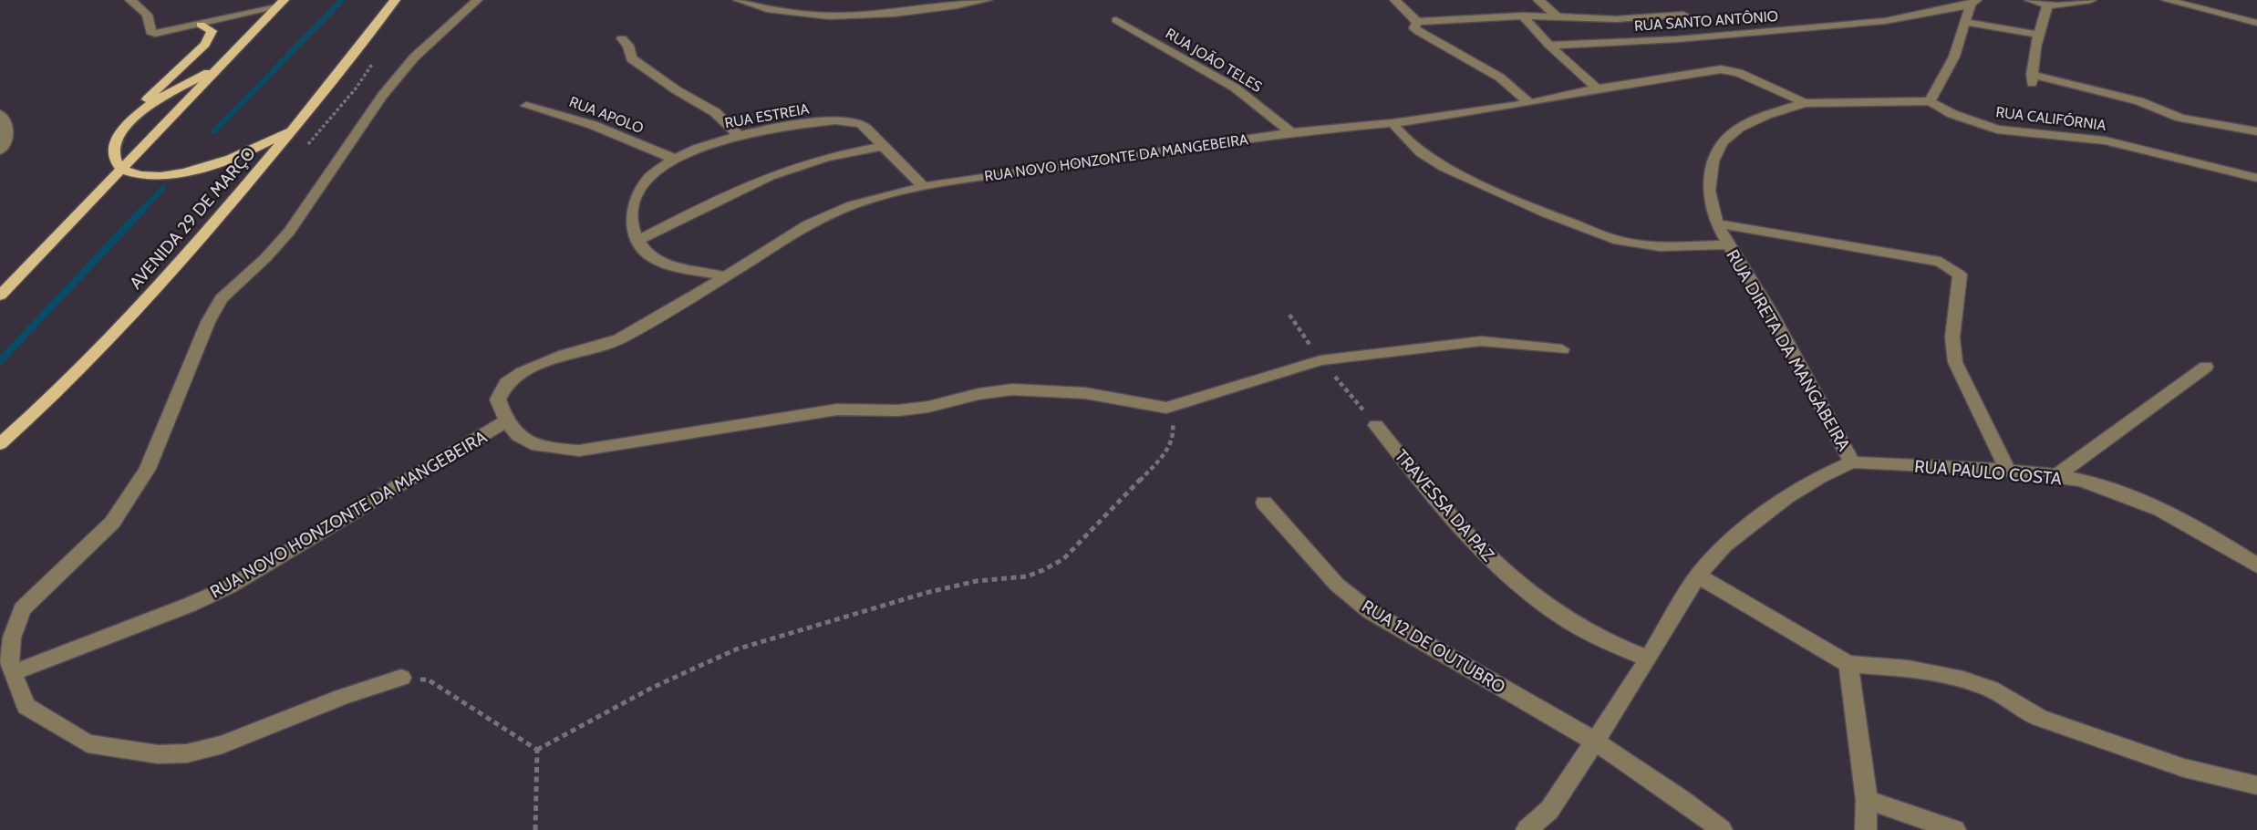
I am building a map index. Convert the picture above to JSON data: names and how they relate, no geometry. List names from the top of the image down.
{
  "streets": {
    "main road": ["AVENIDA 29 DE MARÇO"],
    "street": [
      "RUA SANTO ANTÔNIO",
      "RUA JOÃO TELES",
      "RUA APOLO",
      "RUA ESTREIA",
      "RUA CALIFÓRNIA",
      "RUA NOVO HONZONTE DA MANGEBEIRA",
      "RUA DIRETA DA MANGABEIRA",
      "RUA PAULO COSTA",
      "TRAVESSA DA PAZ",
      "RUA 12 DE OUTUBRO"
    ]
  },
  "crossings": [
    ["RUA JOÃO TELES", "RUA NOVO HONZONTE DA MANGEBEIRA"],
    ["RUA APOLO", "RUA ESTREIA"],
    ["RUA ESTREIA", "RUA NOVO HONZONTE DA MANGEBEIRA"],
    ["RUA CALIFÓRNIA", "RUA NOVO HONZONTE DA MANGEBEIRA"],
    ["RUA CALIFÓRNIA", "RUA DIRETA DA MANGABEIRA"],
    ["RUA NOVO HONZONTE DA MANGEBEIRA", "RUA DIRETA DA MANGABEIRA"],
    ["RUA DIRETA DA MANGABEIRA", "RUA PAULO COSTA"],
    ["RUA DIRETA DA MANGABEIRA", "TRAVESSA DA PAZ"],
    ["RUA DIRETA DA MANGABEIRA", "RUA 12 DE OUTUBRO"]
  ]
}
